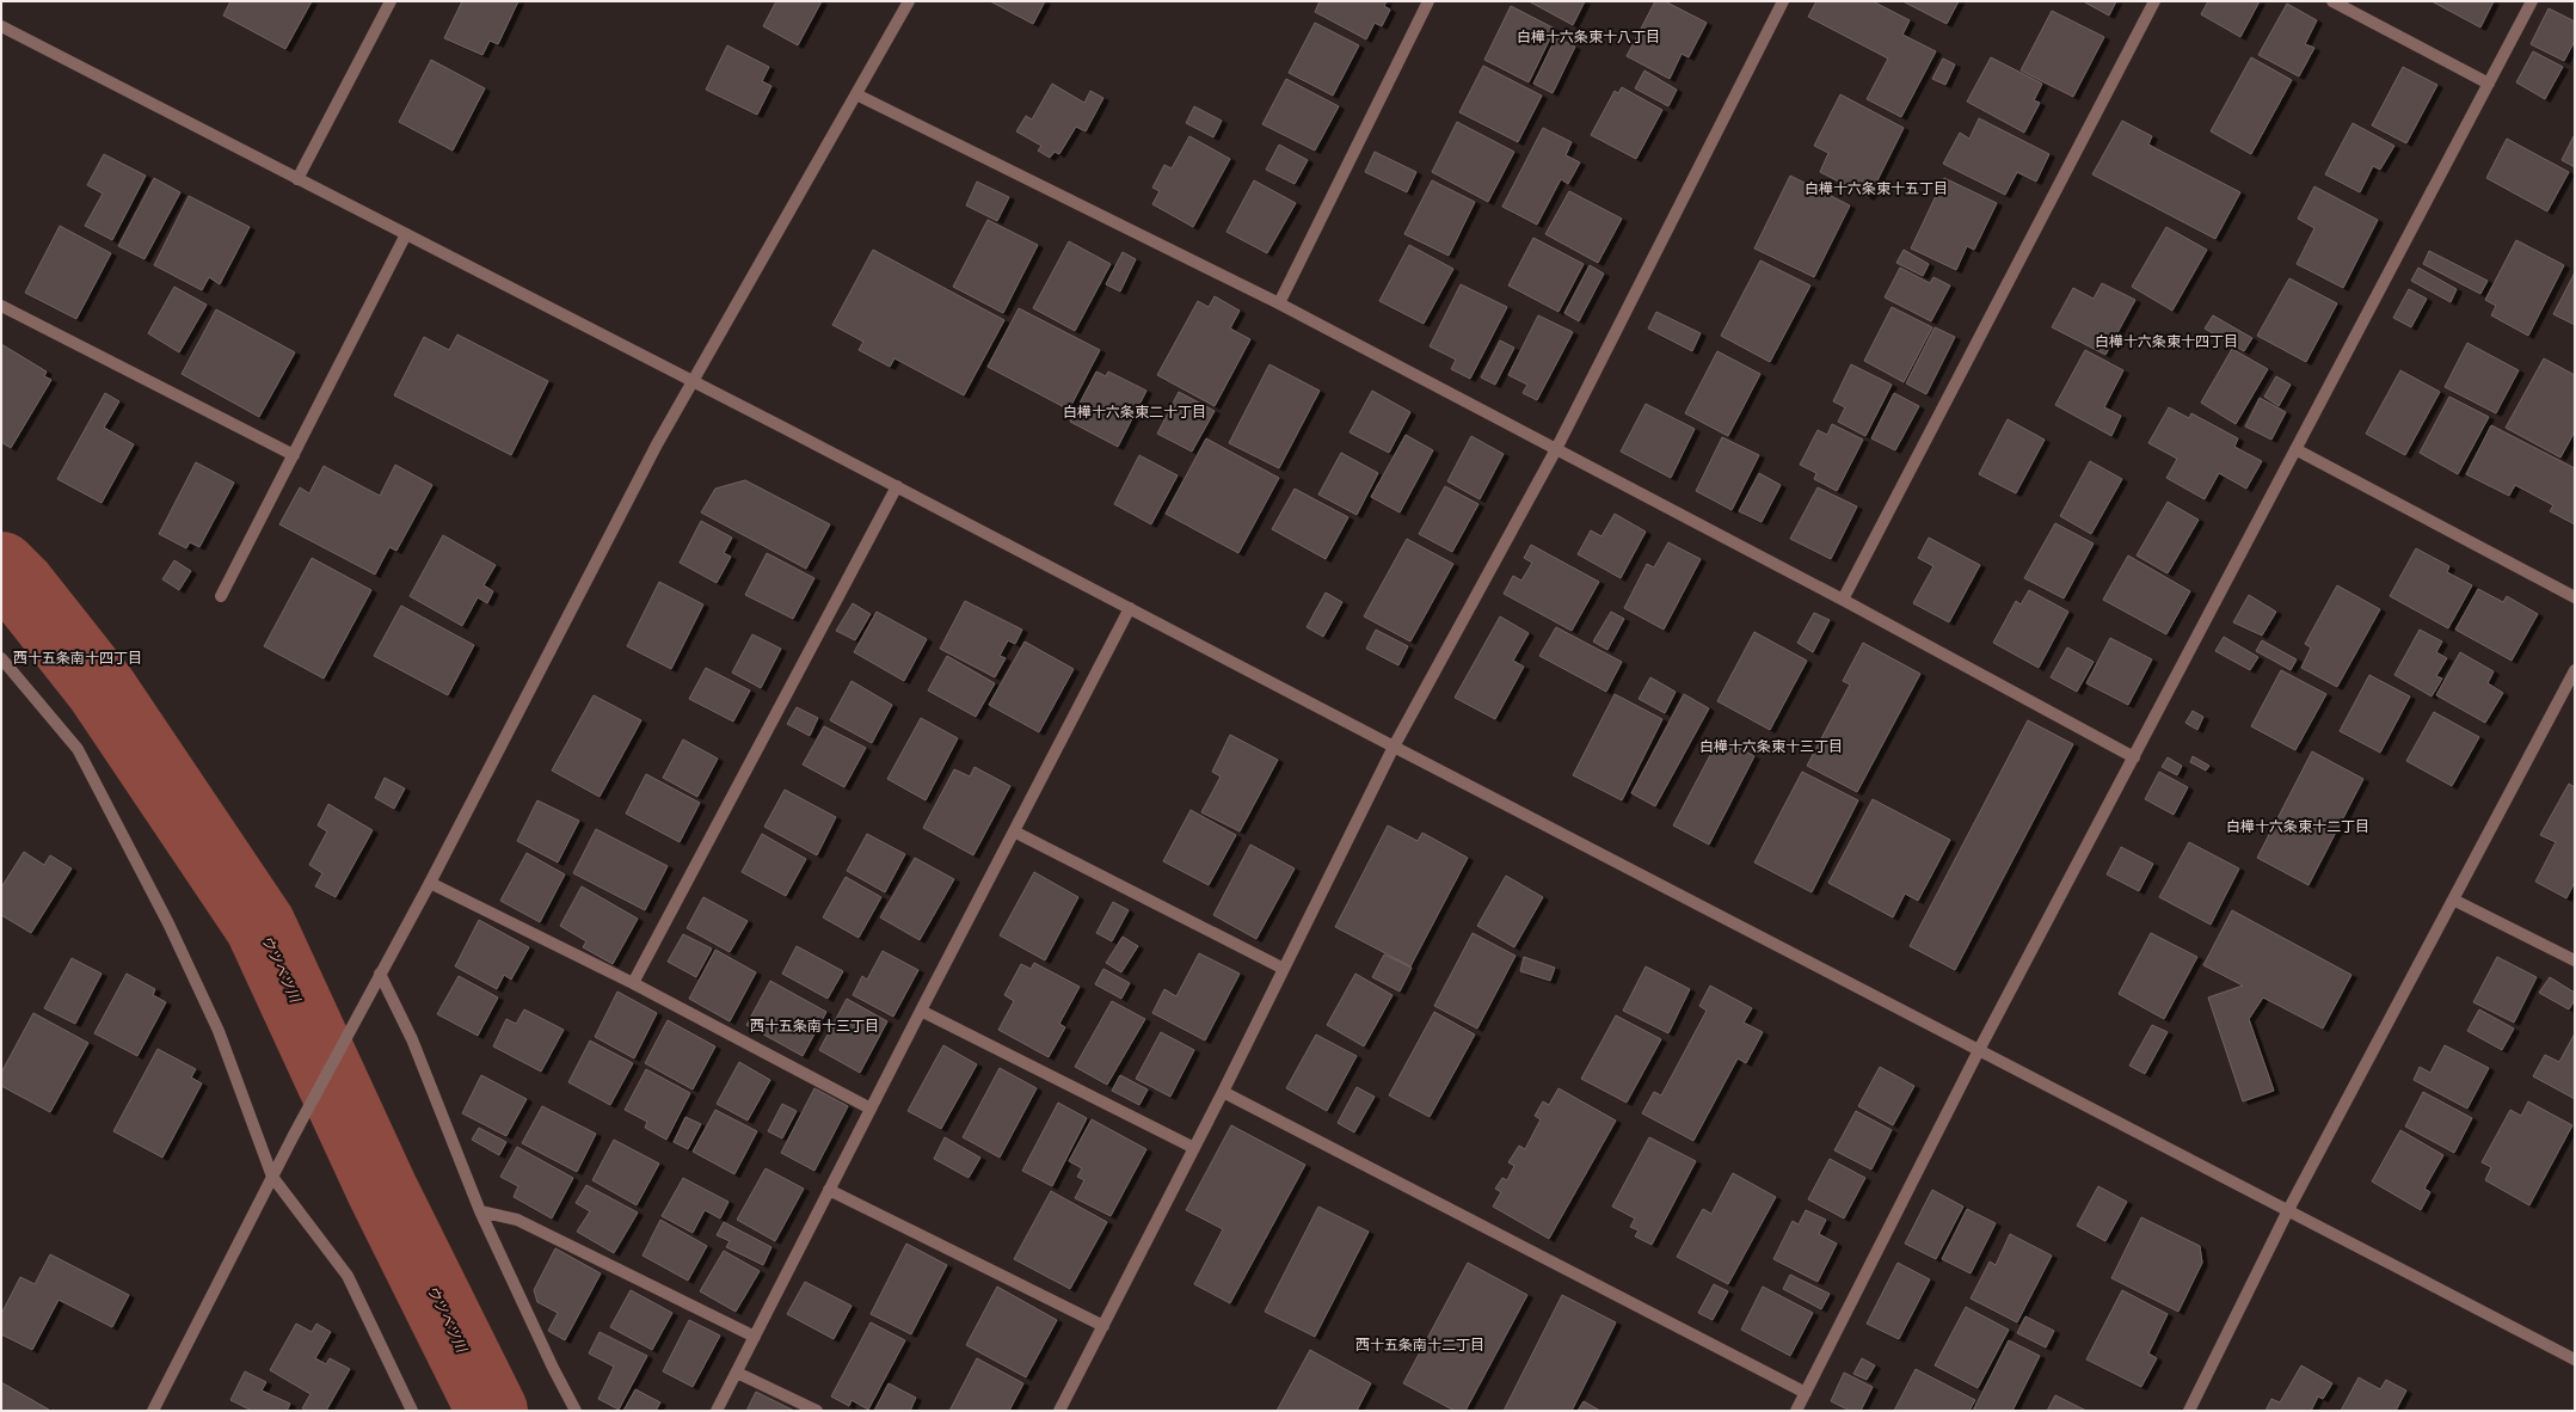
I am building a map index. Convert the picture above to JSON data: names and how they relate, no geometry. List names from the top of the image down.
{
  "districts": [
    "白樺十六条東十八丁目",
    "白樺十六条東十五丁目",
    "白樺十六条東十四丁目",
    "白樺十六条東二十丁目",
    "西十五条南十四丁目",
    "白樺十六条東十三丁目",
    "白樺十六条東十二丁目",
    "西十五条南十三丁目",
    "西十五条南十二丁目"
  ],
  "water": ["ウツベツ川"]
}
